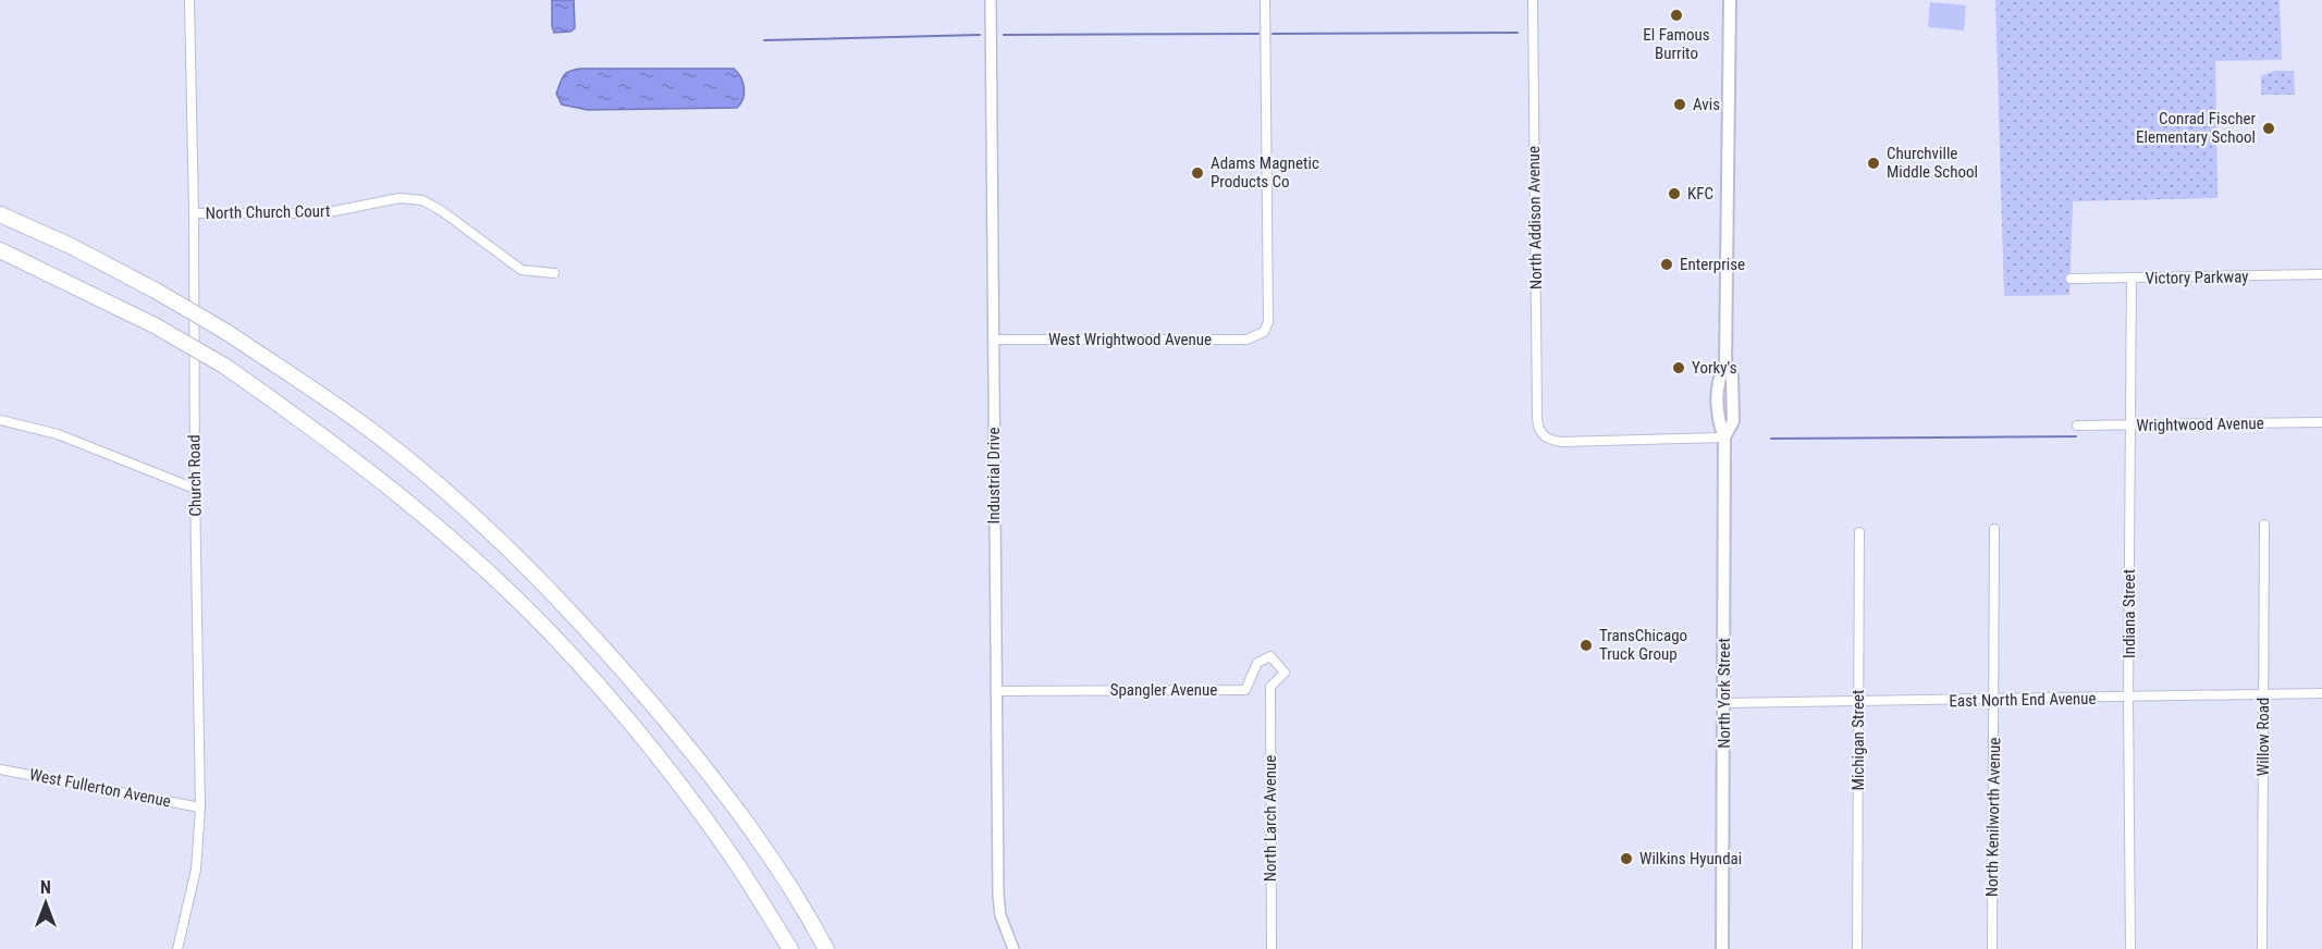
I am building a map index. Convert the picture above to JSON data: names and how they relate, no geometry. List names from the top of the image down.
{
  "streets": {
    "main road": ["North York Street"],
    "street": [
      "North Church Court",
      "North Addison Avenue",
      "Victory Parkway",
      "West Wrightwood Avenue",
      "Wrightwood Avenue",
      "Church Road",
      "Industrial Drive",
      "Indiana Street",
      "Spangler Avenue",
      "East North End Avenue",
      "Willow Road",
      "Michigan Street",
      "West Fullerton Avenue",
      "North Kenilworth Avenue",
      "North Larch Avenue"
    ]
  },
  "crossings": [
    ["North Church Court", "Church Road"],
    ["North Addison Avenue", "North York Street"],
    ["Victory Parkway", "Indiana Street"],
    ["West Wrightwood Avenue", "Industrial Drive"],
    ["Wrightwood Avenue", "Indiana Street"],
    ["Church Road", "West Fullerton Avenue"],
    ["Industrial Drive", "Spangler Avenue"],
    ["Indiana Street", "East North End Avenue"],
    ["Spangler Avenue", "North Larch Avenue"],
    ["North York Street", "East North End Avenue"],
    ["East North End Avenue", "Willow Road"],
    ["East North End Avenue", "Michigan Street"],
    ["East North End Avenue", "North Kenilworth Avenue"]
  ],
  "places": [
    "El Famous Burrito",
    "Avis",
    "Conrad Fischer Elementary School",
    "Churchville Middle School",
    "Adams Magnetic Products Co",
    "KFC",
    "Enterprise",
    "Yorky's",
    "TransChicago Truck Group",
    "Wilkins Hyundai"
  ],
  "north": "top"
}
